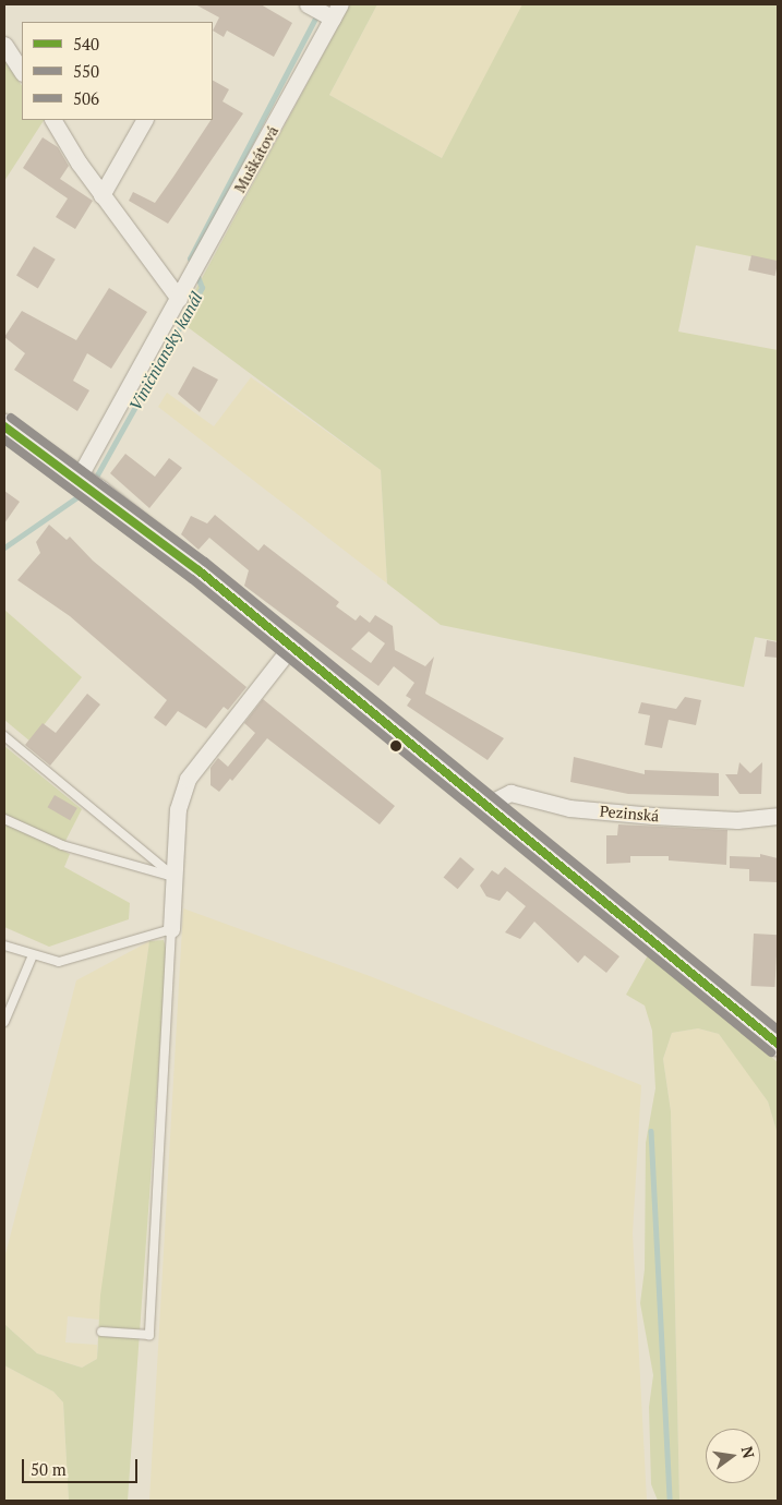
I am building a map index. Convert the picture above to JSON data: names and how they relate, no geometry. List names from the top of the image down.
{
  "streets": {
    "street": ["Muškátová", "Pezinská"]
  },
  "water": ["Viničniansky kanál"],
  "lines": ["transit line 506", "transit line 540", "transit line 550"],
  "legend": ["540", "550", "506"],
  "scale_bar": "50 m",
  "north": "right"
}
